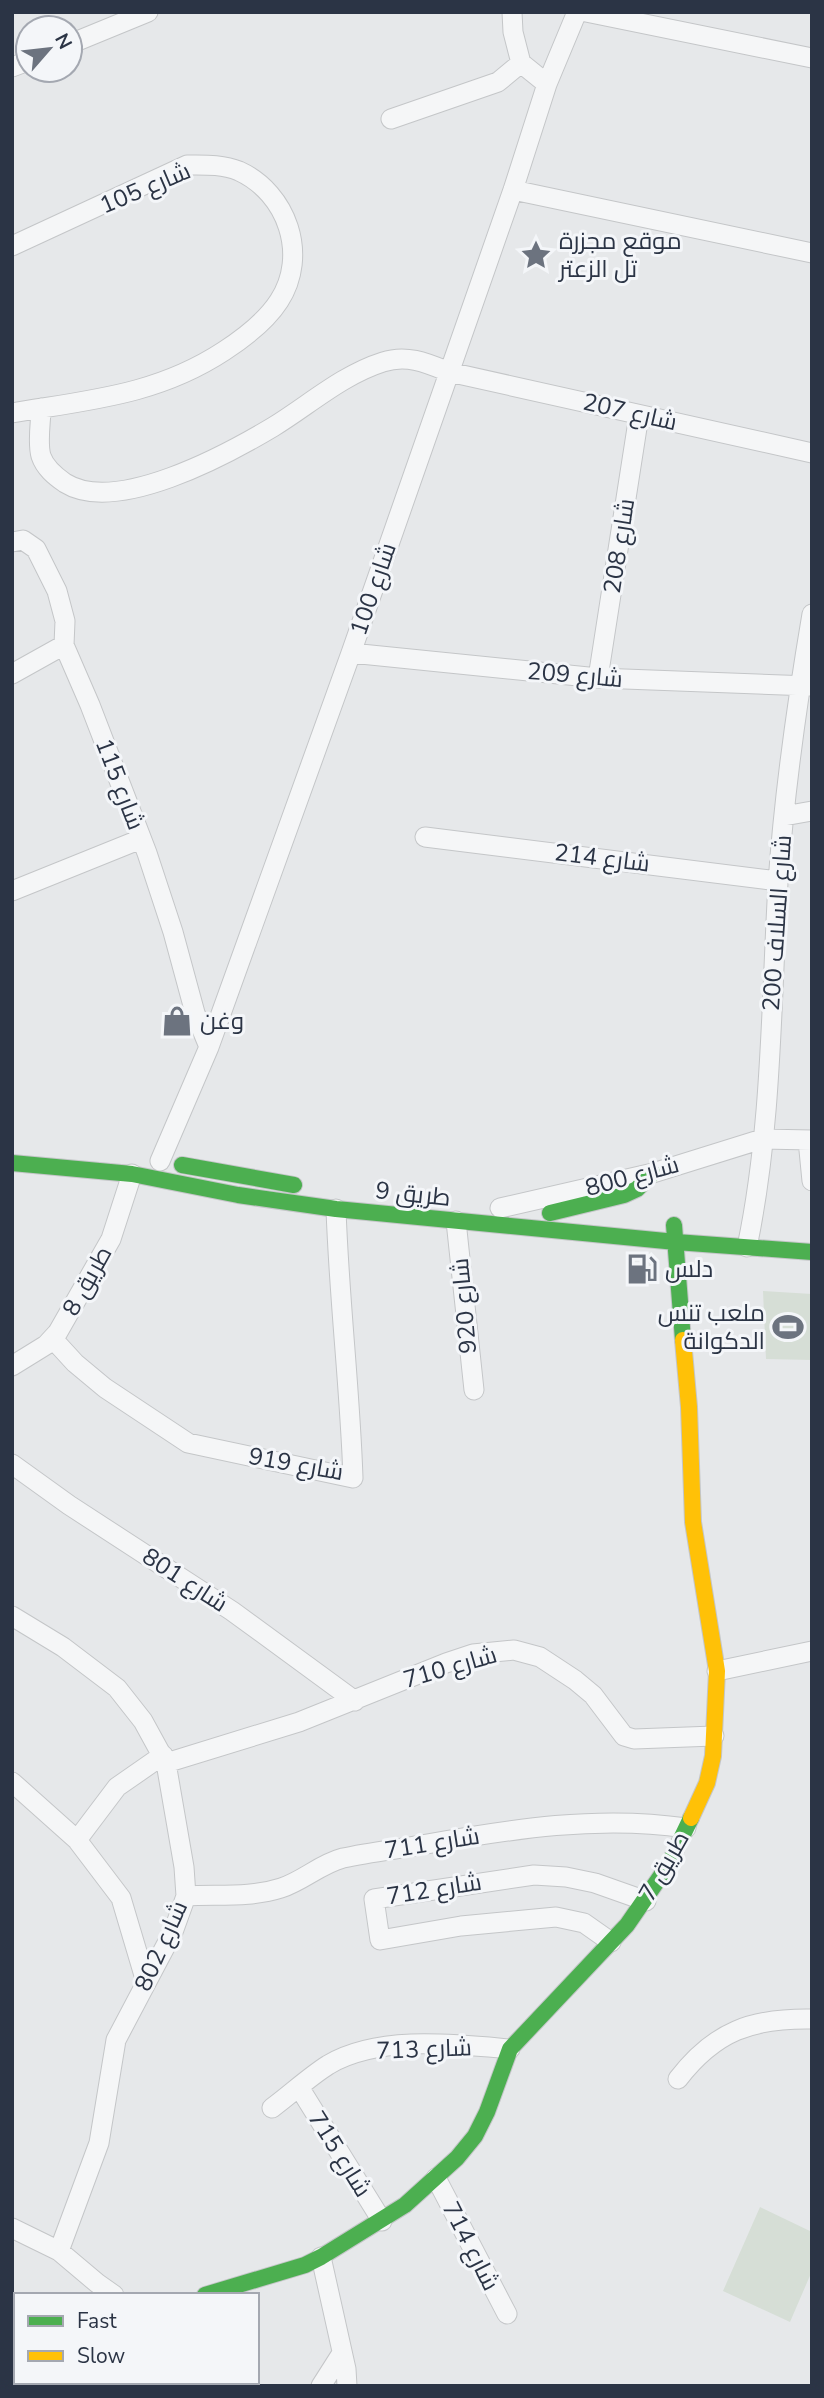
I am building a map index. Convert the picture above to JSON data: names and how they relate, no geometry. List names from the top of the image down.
{
  "streets": {
    "street": [
      "شارع 105",
      "شارع 207",
      "شارع 208",
      "شارع 100",
      "شارع 209",
      "شارع 115",
      "شارع 214",
      "200 شارع السلاف",
      "شارع 800",
      "9 طريق",
      "طريق 8",
      "شارع 920",
      "شارع 919",
      "شارع 801",
      "شارع 710",
      "شارع 711",
      "7 طريق",
      "شارع 712",
      "شارع 802",
      "شارع 713",
      "شارع 715",
      "شارع 714"
    ]
  },
  "crossings": [
    ["شارع 105", "شارع 207"],
    ["شارع 207", "شارع 208"],
    ["شارع 207", "شارع 100"],
    ["شارع 208", "شارع 209"],
    ["شارع 100", "شارع 209"],
    ["شارع 100", "شارع 115"],
    ["شارع 100", "9 طريق"],
    ["شارع 100", "طريق 8"],
    ["شارع 209", "200 شارع السلاف"],
    ["شارع 214", "200 شارع السلاف"],
    ["200 شارع السلاف", "شارع 800"],
    ["200 شارع السلاف", "9 طريق"],
    ["9 طريق", "طريق 8"],
    ["9 طريق", "شارع 920"],
    ["9 طريق", "شارع 919"],
    ["9 طريق", "7 طريق"],
    ["طريق 8", "شارع 919"],
    ["شارع 801", "شارع 710"],
    ["شارع 710", "7 طريق"],
    ["شارع 710", "شارع 802"],
    ["شارع 711", "7 طريق"],
    ["شارع 711", "شارع 802"],
    ["7 طريق", "شارع 712"],
    ["7 طريق", "شارع 713"],
    ["7 طريق", "شارع 715"],
    ["7 طريق", "شارع 714"],
    ["شارع 713", "شارع 715"]
  ],
  "places": {
    "place": ["موقع مجزرة تل الزعتر"],
    "shop": ["وغن"],
    "fuel station": ["دلس"],
    "sports": ["ملعب تنس الدكوانة"]
  },
  "legend": ["Fast", "Slow"],
  "north": "top right"
}
